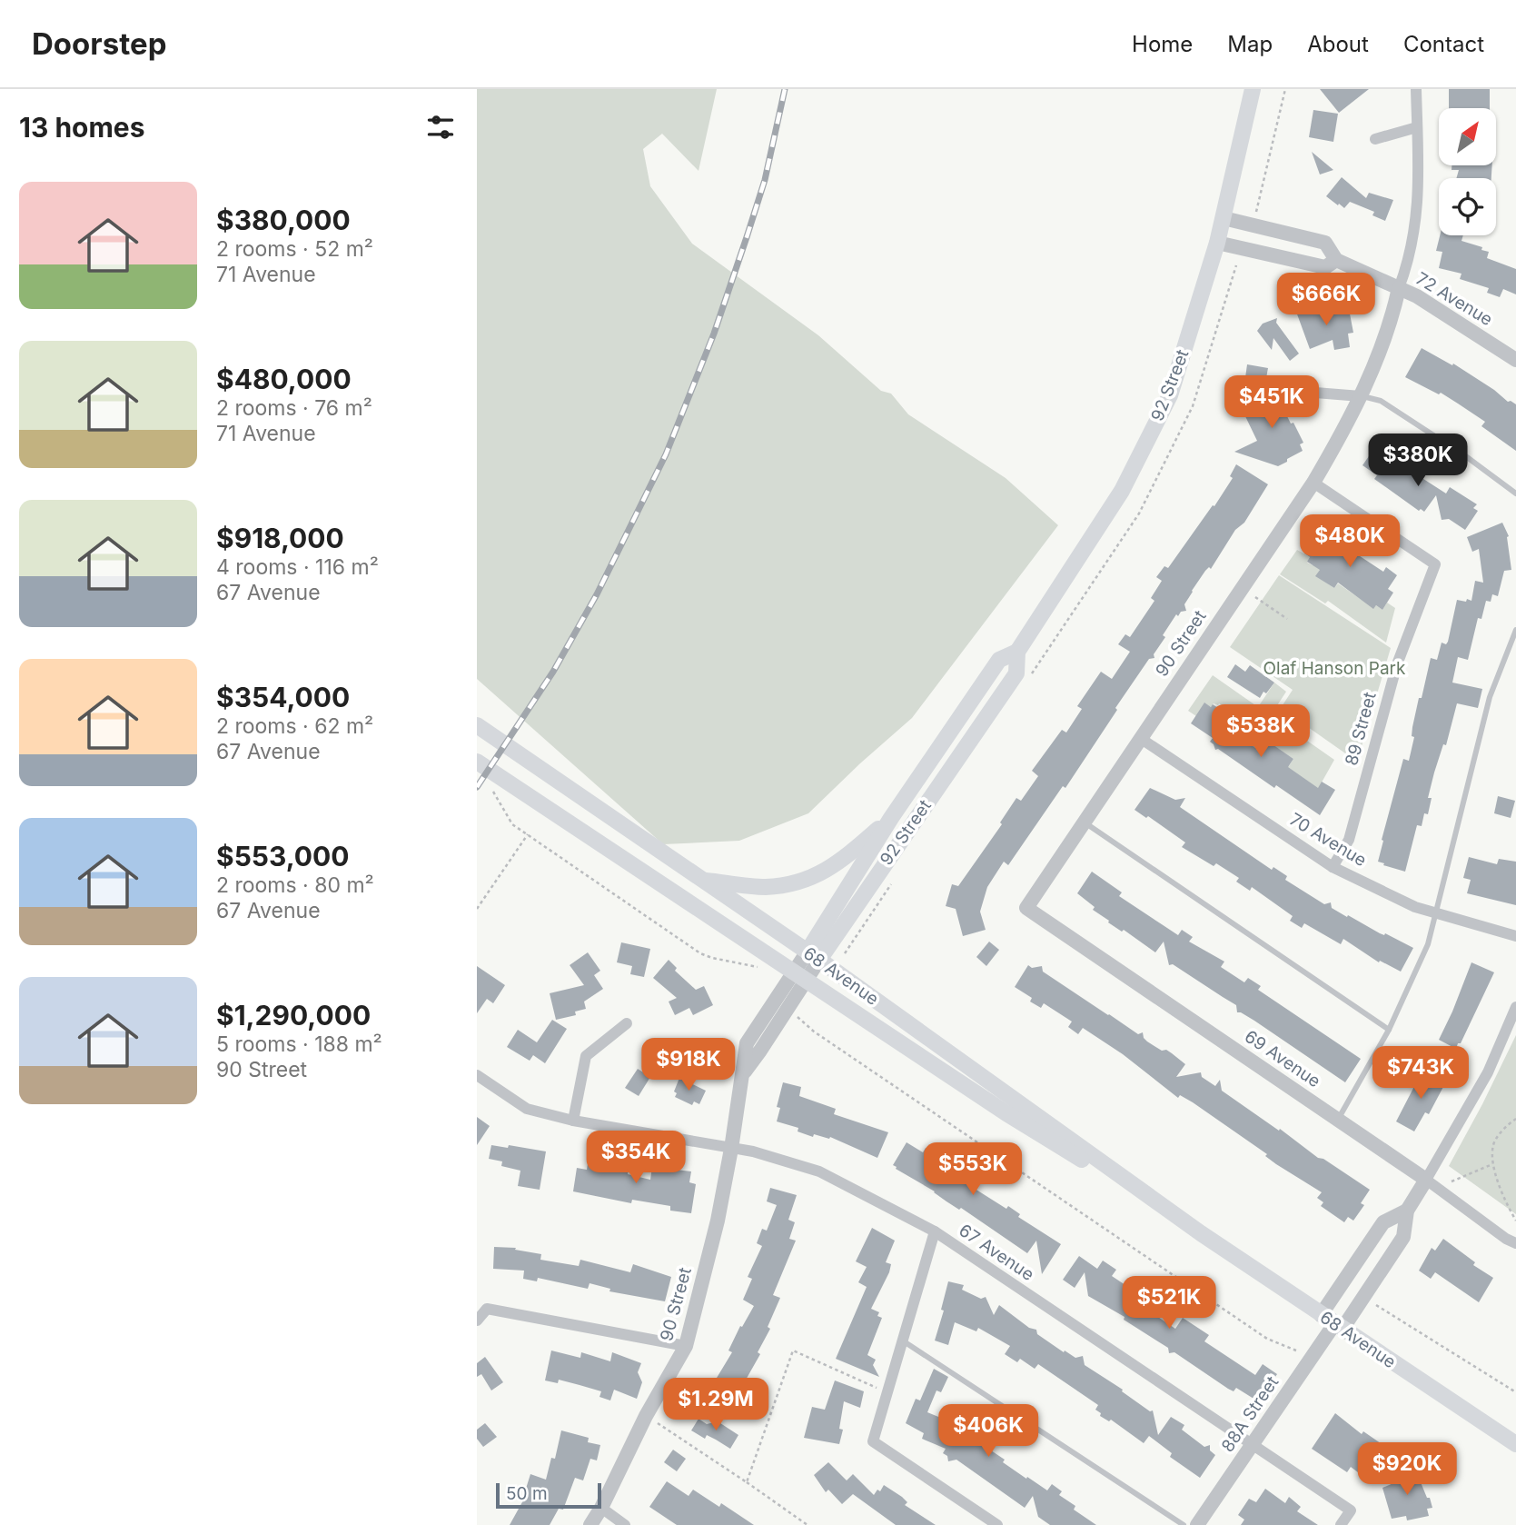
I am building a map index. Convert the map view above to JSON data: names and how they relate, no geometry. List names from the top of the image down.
{
  "streets": {
    "main road": ["92 Street", "68 Avenue"],
    "street": [
      "72 Avenue",
      "90 Street",
      "89 Street",
      "70 Avenue",
      "69 Avenue",
      "67 Avenue",
      "88A Street"
    ]
  },
  "crossings": [
    ["72 Avenue", "92 Street"],
    ["72 Avenue", "90 Street"],
    ["92 Street", "90 Street"],
    ["92 Street", "68 Avenue"],
    ["90 Street", "89 Street"],
    ["90 Street", "70 Avenue"],
    ["90 Street", "68 Avenue"],
    ["90 Street", "69 Avenue"],
    ["90 Street", "67 Avenue"],
    ["89 Street", "70 Avenue"],
    ["68 Avenue", "88A Street"],
    ["69 Avenue", "88A Street"],
    ["67 Avenue", "88A Street"]
  ],
  "parks": ["Olaf Hanson Park"],
  "scale_bar": "50 m",
  "north": "top right",
  "page": {
    "header": "Doorstep",
    "nav": [
      "Home",
      "Map",
      "About",
      "Contact"
    ],
    "heading": "13 homes",
    "list": [
      {
        "name": "$380,000",
        "note": "2 rooms · 52 m² · 71 Avenue"
      },
      {
        "name": "$480,000",
        "note": "2 rooms · 76 m² · 71 Avenue"
      },
      {
        "name": "$918,000",
        "note": "4 rooms · 116 m² · 67 Avenue"
      },
      {
        "name": "$354,000",
        "note": "2 rooms · 62 m² · 67 Avenue"
      },
      {
        "name": "$553,000",
        "note": "2 rooms · 80 m² · 67 Avenue"
      },
      {
        "name": "$1,290,000",
        "note": "5 rooms · 188 m² · 90 Street"
      }
    ],
    "price": [
      "$666K",
      "$451K",
      "$380K",
      "$480K",
      "$538K",
      "$918K",
      "$743K",
      "$354K",
      "$553K",
      "$521K",
      "$1.29M",
      "$406K",
      "$920K"
    ],
    "scale": "50 m"
  }
}
